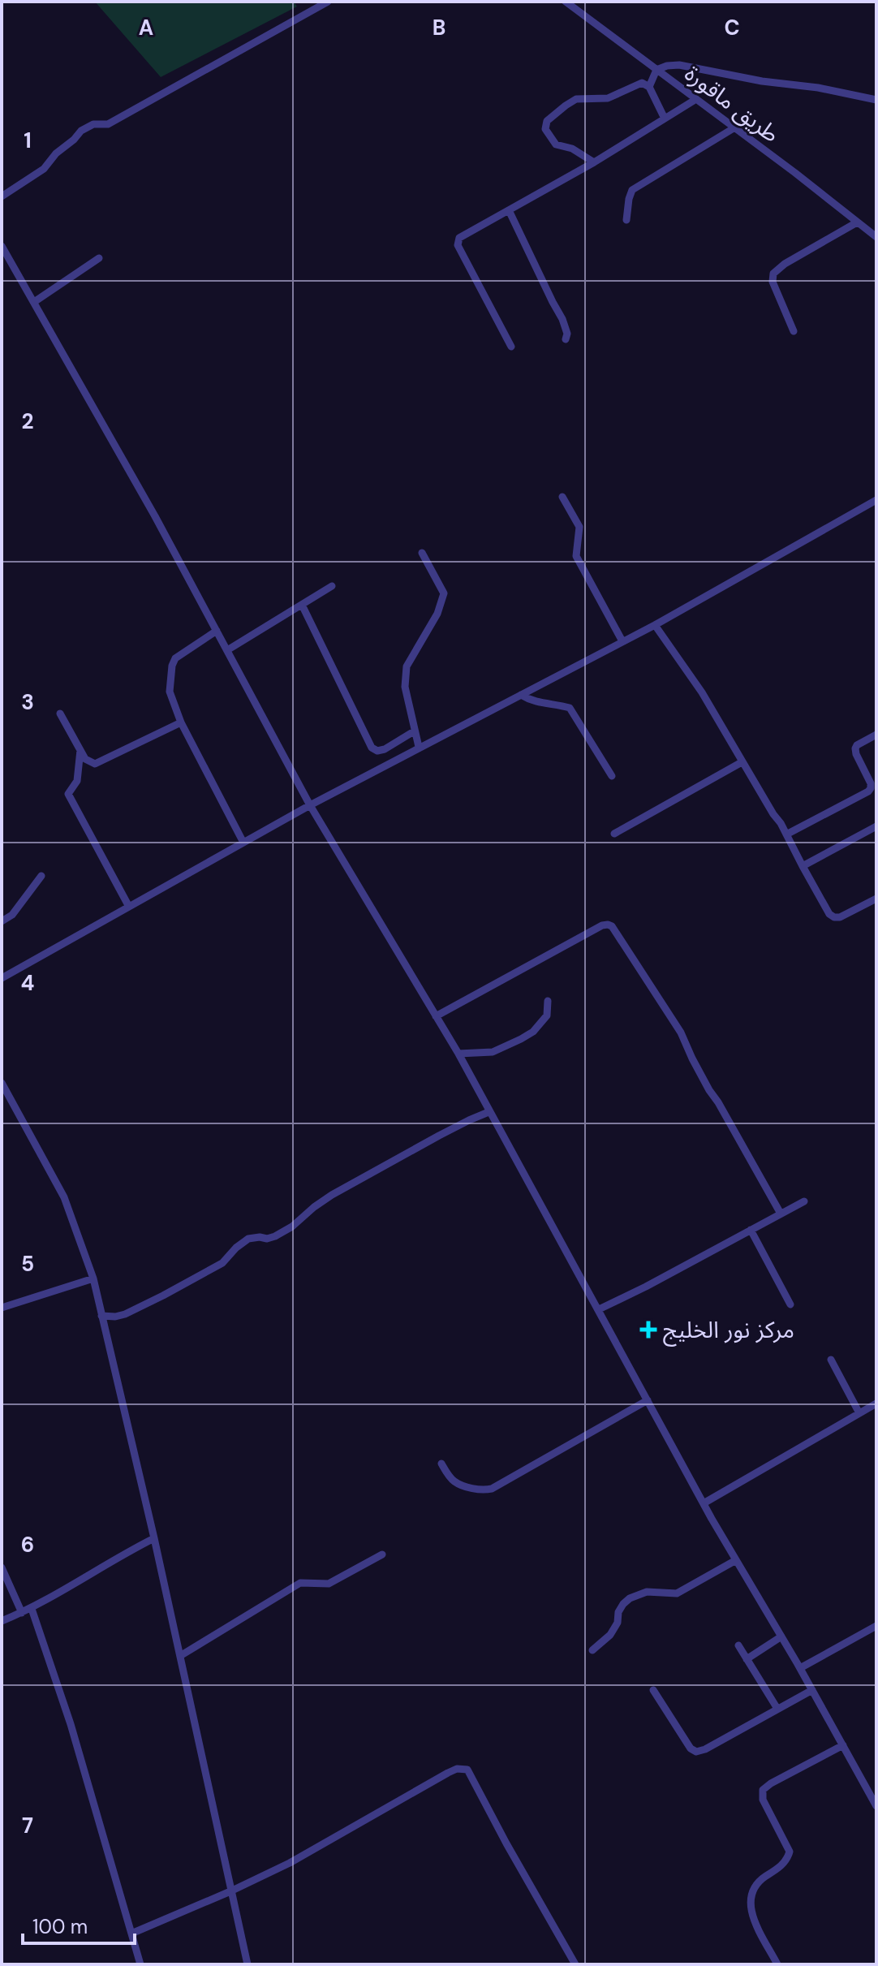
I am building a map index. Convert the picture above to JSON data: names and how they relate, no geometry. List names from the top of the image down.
{
  "streets": {
    "street": ["طريق ماقورة"]
  },
  "places": {
    "health": ["مركز نور الخليج"]
  },
  "scale_bar": "100 m",
  "grid": {
    "columns": ["A", "B", "C"],
    "rows": [
      "1",
      "2",
      "3",
      "4",
      "5",
      "6",
      "7"
    ]
  }
}
